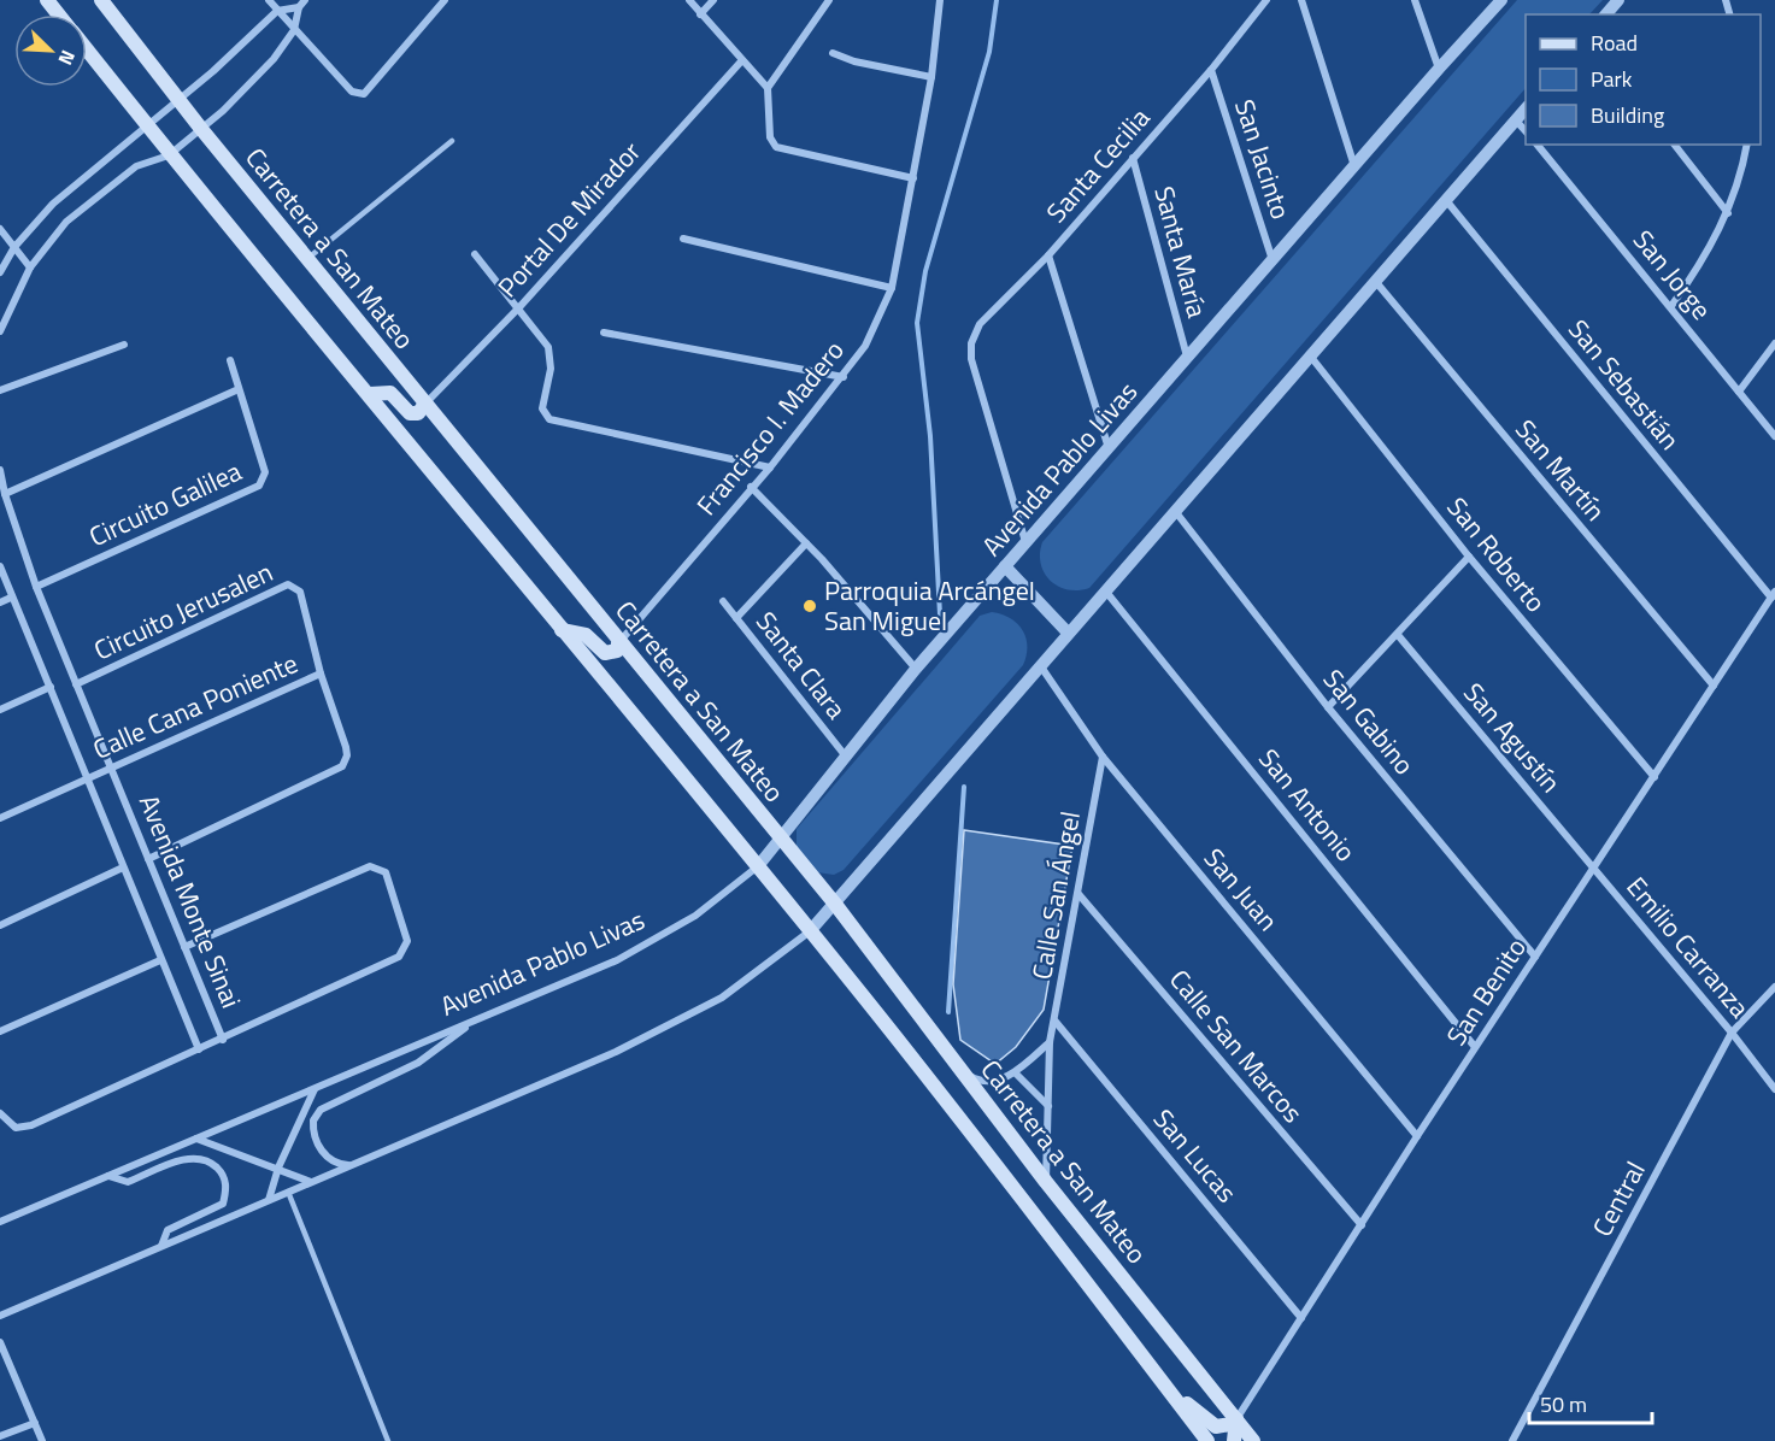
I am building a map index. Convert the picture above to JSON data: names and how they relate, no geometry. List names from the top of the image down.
{
  "streets": {
    "main road": ["Carretera a San Mateo"],
    "street": [
      "San Jacinto",
      "Santa Cecilia",
      "Portal De Mirador",
      "Santa María",
      "San Jorge",
      "San Sebastián",
      "Francisco I. Madero",
      "Avenida Pablo Livas",
      "San Martín",
      "Circuito Galilea",
      "San Roberto",
      "Circuito Jerusalen",
      "Santa Clara",
      "Calle Cana Poniente",
      "San Gabino",
      "San Agustín",
      "San Antonio",
      "San Juan",
      "Calle San Ángel",
      "Avenida Monte Sinai",
      "Emilio Carranza",
      "San Benito",
      "Calle San Marcos",
      "San Lucas",
      "Central"
    ]
  },
  "crossings": [
    ["San Jacinto", "Santa Cecilia"],
    ["San Jacinto", "Avenida Pablo Livas"],
    ["Santa Cecilia", "Santa María"],
    ["Santa Cecilia", "Avenida Pablo Livas"],
    ["Portal De Mirador", "Carretera a San Mateo"],
    ["Carretera a San Mateo", "Francisco I. Madero"],
    ["Carretera a San Mateo", "Avenida Pablo Livas"],
    ["Carretera a San Mateo", "Calle San Ángel"],
    ["Carretera a San Mateo", "San Benito"],
    ["Santa María", "Avenida Pablo Livas"],
    ["San Sebastián", "San Benito"],
    ["Avenida Pablo Livas", "Santa Clara"],
    ["San Martín", "San Benito"],
    ["Circuito Galilea", "Avenida Monte Sinai"],
    ["San Roberto", "San Benito"],
    ["Circuito Jerusalen", "Calle Cana Poniente"],
    ["Circuito Jerusalen", "Avenida Monte Sinai"],
    ["Calle Cana Poniente", "Avenida Monte Sinai"],
    ["San Gabino", "San Benito"],
    ["San Agustín", "Emilio Carranza"],
    ["San Agustín", "San Benito"],
    ["San Antonio", "San Benito"],
    ["San Juan", "Calle San Ángel"],
    ["San Juan", "San Benito"],
    ["Calle San Ángel", "Calle San Marcos"],
    ["Calle San Ángel", "San Lucas"],
    ["Emilio Carranza", "San Benito"],
    ["Emilio Carranza", "Central"],
    ["San Benito", "Calle San Marcos"],
    ["San Benito", "San Lucas"]
  ],
  "places": ["Parroquia Arcángel San Miguel"],
  "legend": ["Road", "Park", "Building"],
  "scale_bar": "50 m",
  "north": "bottom right"
}
